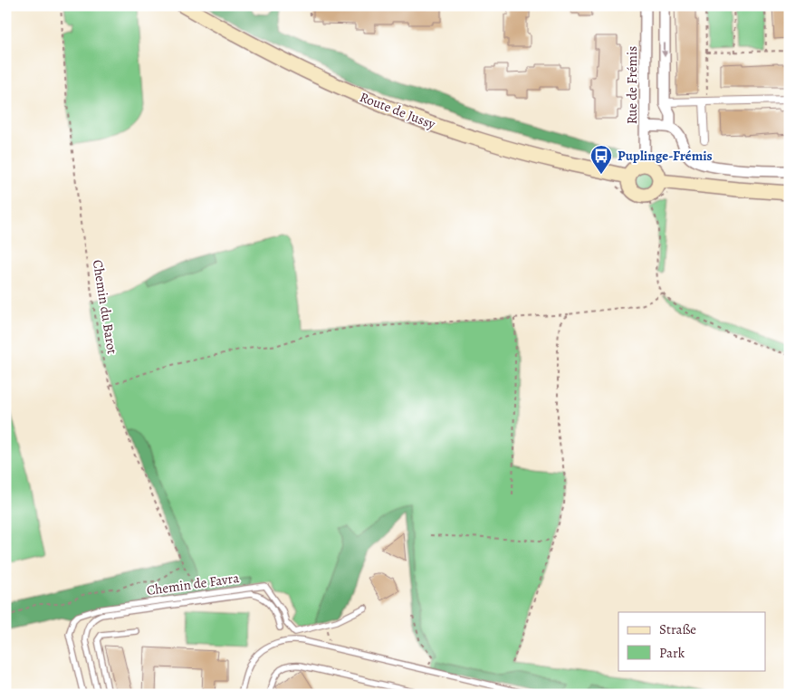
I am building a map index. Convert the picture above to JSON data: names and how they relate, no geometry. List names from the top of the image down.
{
  "streets": {
    "main road": ["Route de Jussy"],
    "street": ["Rue de Frémis"],
    "lane": ["Chemin de Favra"],
    "path": ["Chemin du Barot"]
  },
  "crossings": [
    ["Rue de Frémis", "Route de Jussy"],
    ["Chemin du Barot", "Chemin de Favra"]
  ],
  "places": {
    "bus stop": ["Puplinge-Frémis"]
  },
  "legend": ["Straße", "Park"]
}
